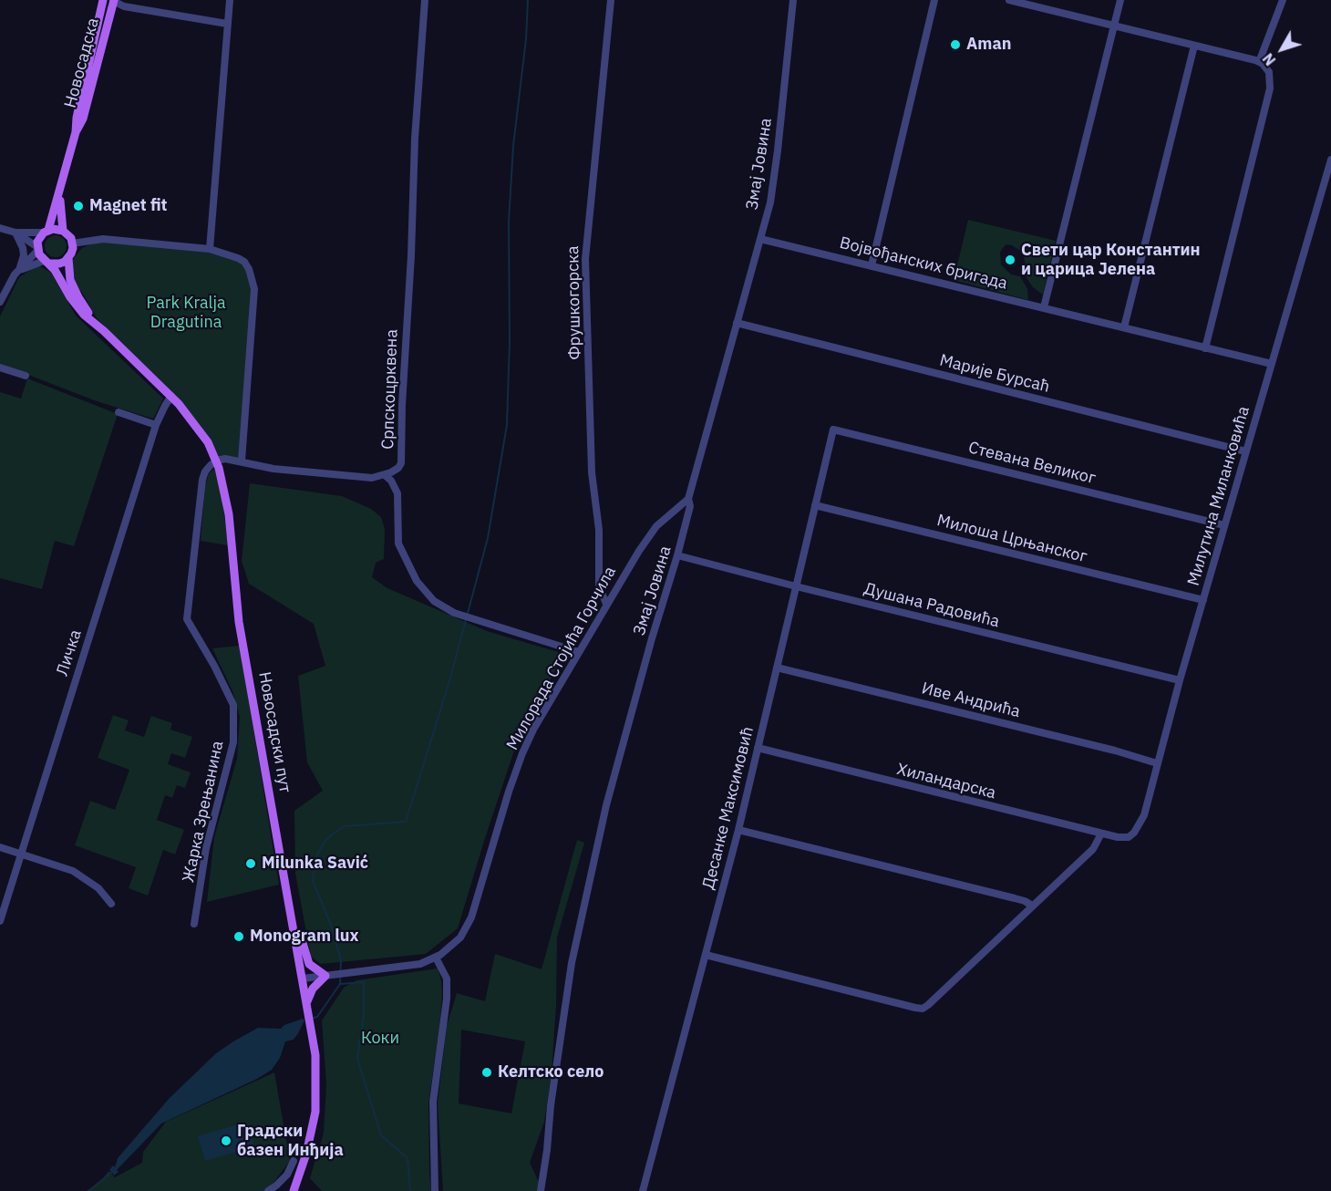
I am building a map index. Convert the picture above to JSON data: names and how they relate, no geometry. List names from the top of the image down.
{
  "streets": {
    "main road": ["Новосадска", "Новосадски пут"],
    "street": [
      "Змај Јовина",
      "Војвођанских бригада",
      "Фрушкогорска",
      "Марије Бурсаћ",
      "Српскоцрквена",
      "Стевана Великог",
      "Милутина Миланковића",
      "Милоша Црњанског",
      "Душана Радовића",
      "Личка",
      "Милорада Стојића Горчила",
      "Иве Андрића",
      "Хиландарска",
      "Десанке Максимовић",
      "Жарка Зрењанина"
    ]
  },
  "crossings": [
    ["Новосадска", "Новосадски пут"],
    ["Змај Јовина", "Војвођанских бригада"],
    ["Змај Јовина", "Марије Бурсаћ"],
    ["Змај Јовина", "Душана Радовића"],
    ["Змај Јовина", "Милорада Стојића Горчила"],
    ["Војвођанских бригада", "Милутина Миланковића"],
    ["Фрушкогорска", "Милорада Стојића Горчила"],
    ["Марије Бурсаћ", "Милутина Миланковића"],
    ["Стевана Великог", "Милутина Миланковића"],
    ["Стевана Великог", "Десанке Максимовић"],
    ["Милутина Миланковића", "Милоша Црњанског"],
    ["Милутина Миланковића", "Душана Радовића"],
    ["Милутина Миланковића", "Иве Андрића"],
    ["Милутина Миланковића", "Хиландарска"],
    ["Милоша Црњанског", "Десанке Максимовић"],
    ["Душана Радовића", "Десанке Максимовић"],
    ["Личка", "Новосадски пут"],
    ["Милорада Стојића Горчила", "Новосадски пут"],
    ["Иве Андрића", "Десанке Максимовић"],
    ["Новосадски пут", "Жарка Зрењанина"],
    ["Хиландарска", "Десанке Максимовић"]
  ],
  "parks": ["Park Kralja Dragutina", "Коки"],
  "places": [
    "Aman",
    "Magnet fit",
    "Свети цар Константин и царица Јелена",
    "Milunka Savić",
    "Monogram lux",
    "Келтско село",
    "Градски базен Инђија"
  ],
  "north": "bottom left"
}
